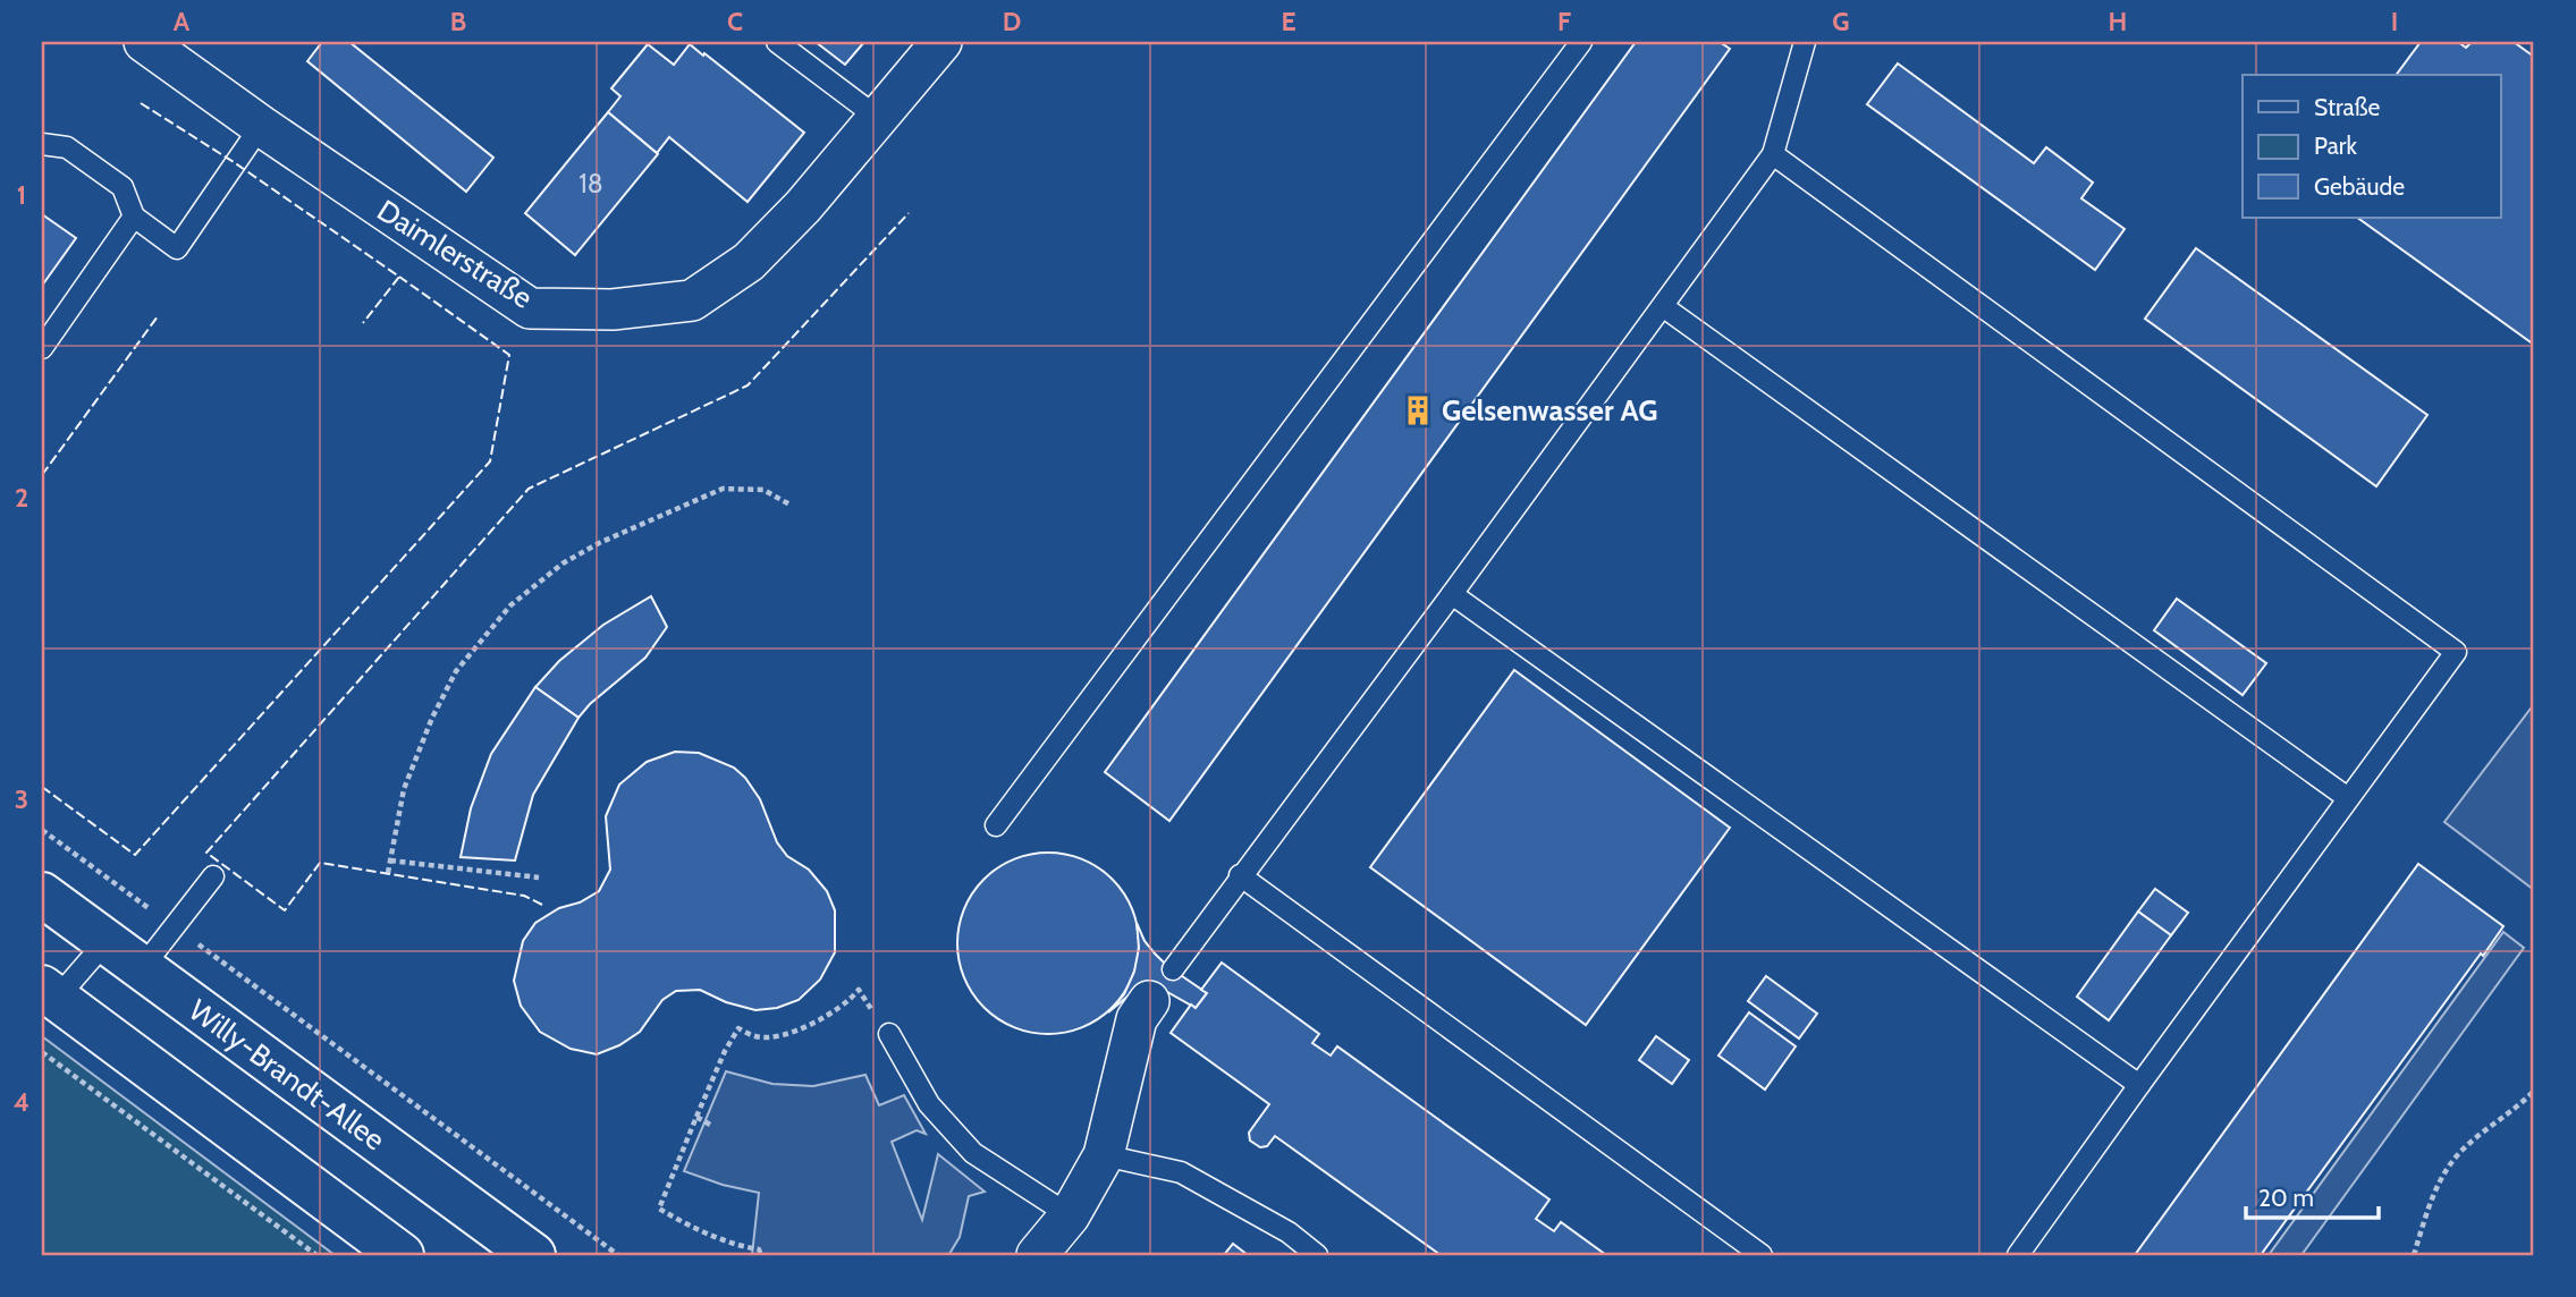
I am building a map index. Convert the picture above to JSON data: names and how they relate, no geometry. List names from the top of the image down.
{
  "streets": {
    "main road": ["Willy-Brandt-Allee"],
    "street": ["Daimlerstraße"]
  },
  "places": {
    "building": ["Gelsenwasser AG"]
  },
  "house_numbers": ["18"],
  "legend": ["Straße", "Park", "Gebäude"],
  "scale_bar": "20 m",
  "grid": {
    "columns": [
      "A",
      "B",
      "C",
      "D",
      "E",
      "F",
      "G",
      "H",
      "I"
    ],
    "rows": [
      "1",
      "2",
      "3",
      "4"
    ]
  }
}
